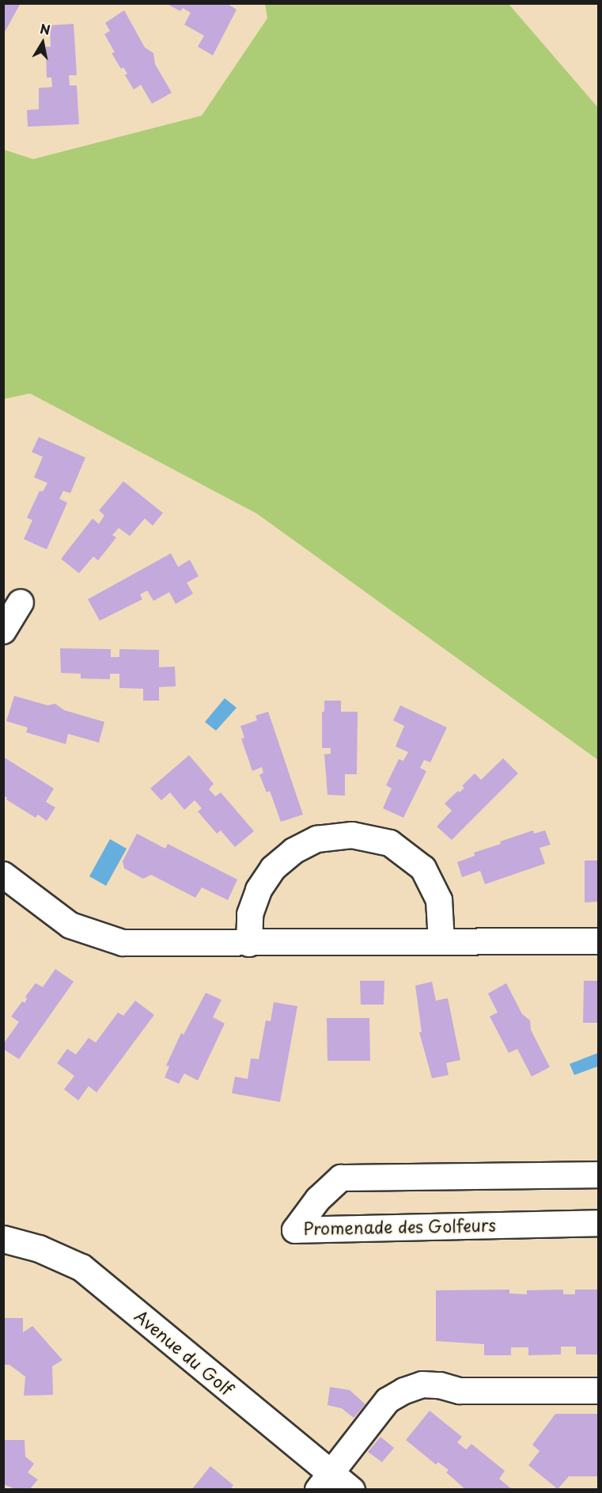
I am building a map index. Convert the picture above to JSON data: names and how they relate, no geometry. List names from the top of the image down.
{
  "streets": {
    "street": ["Promenade des Golfeurs", "Avenue du Golf"]
  },
  "north": "top"
}
